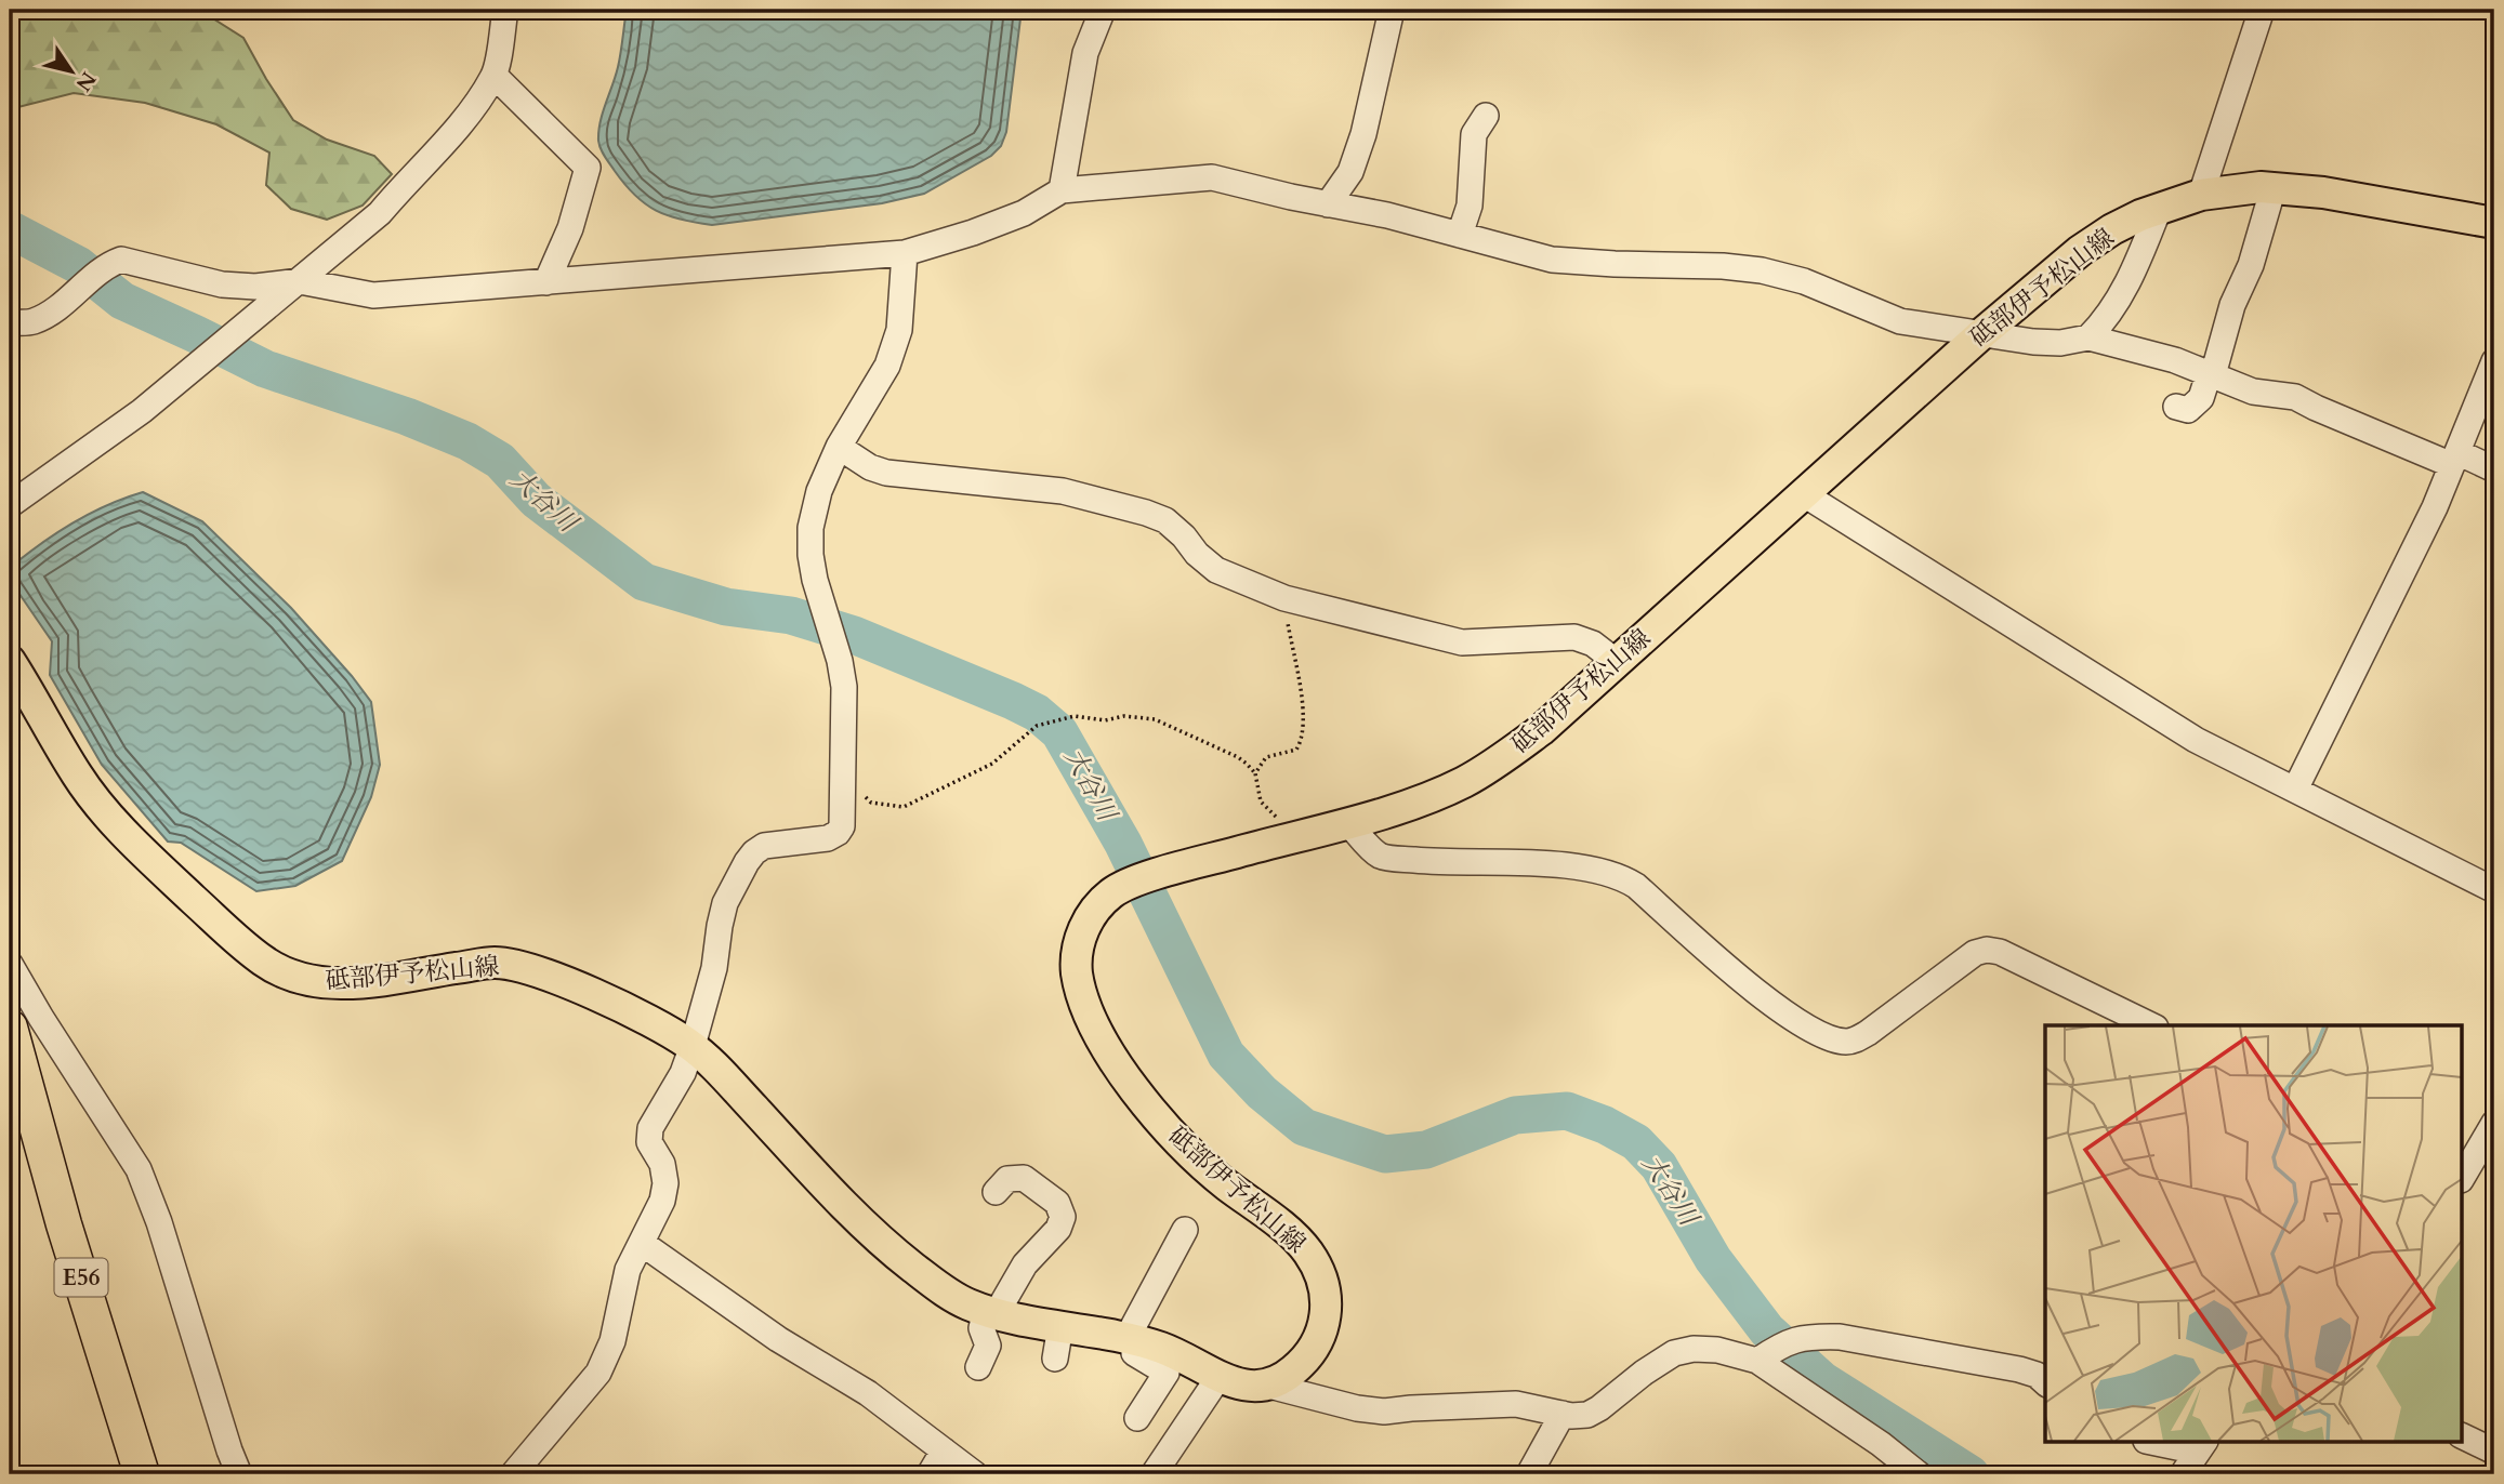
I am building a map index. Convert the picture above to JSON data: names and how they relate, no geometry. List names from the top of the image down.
{
  "streets": {
    "highway": ["E56"],
    "main road": ["砥部伊予松山線"]
  },
  "water": ["大谷川"],
  "north": "bottom right"
}
